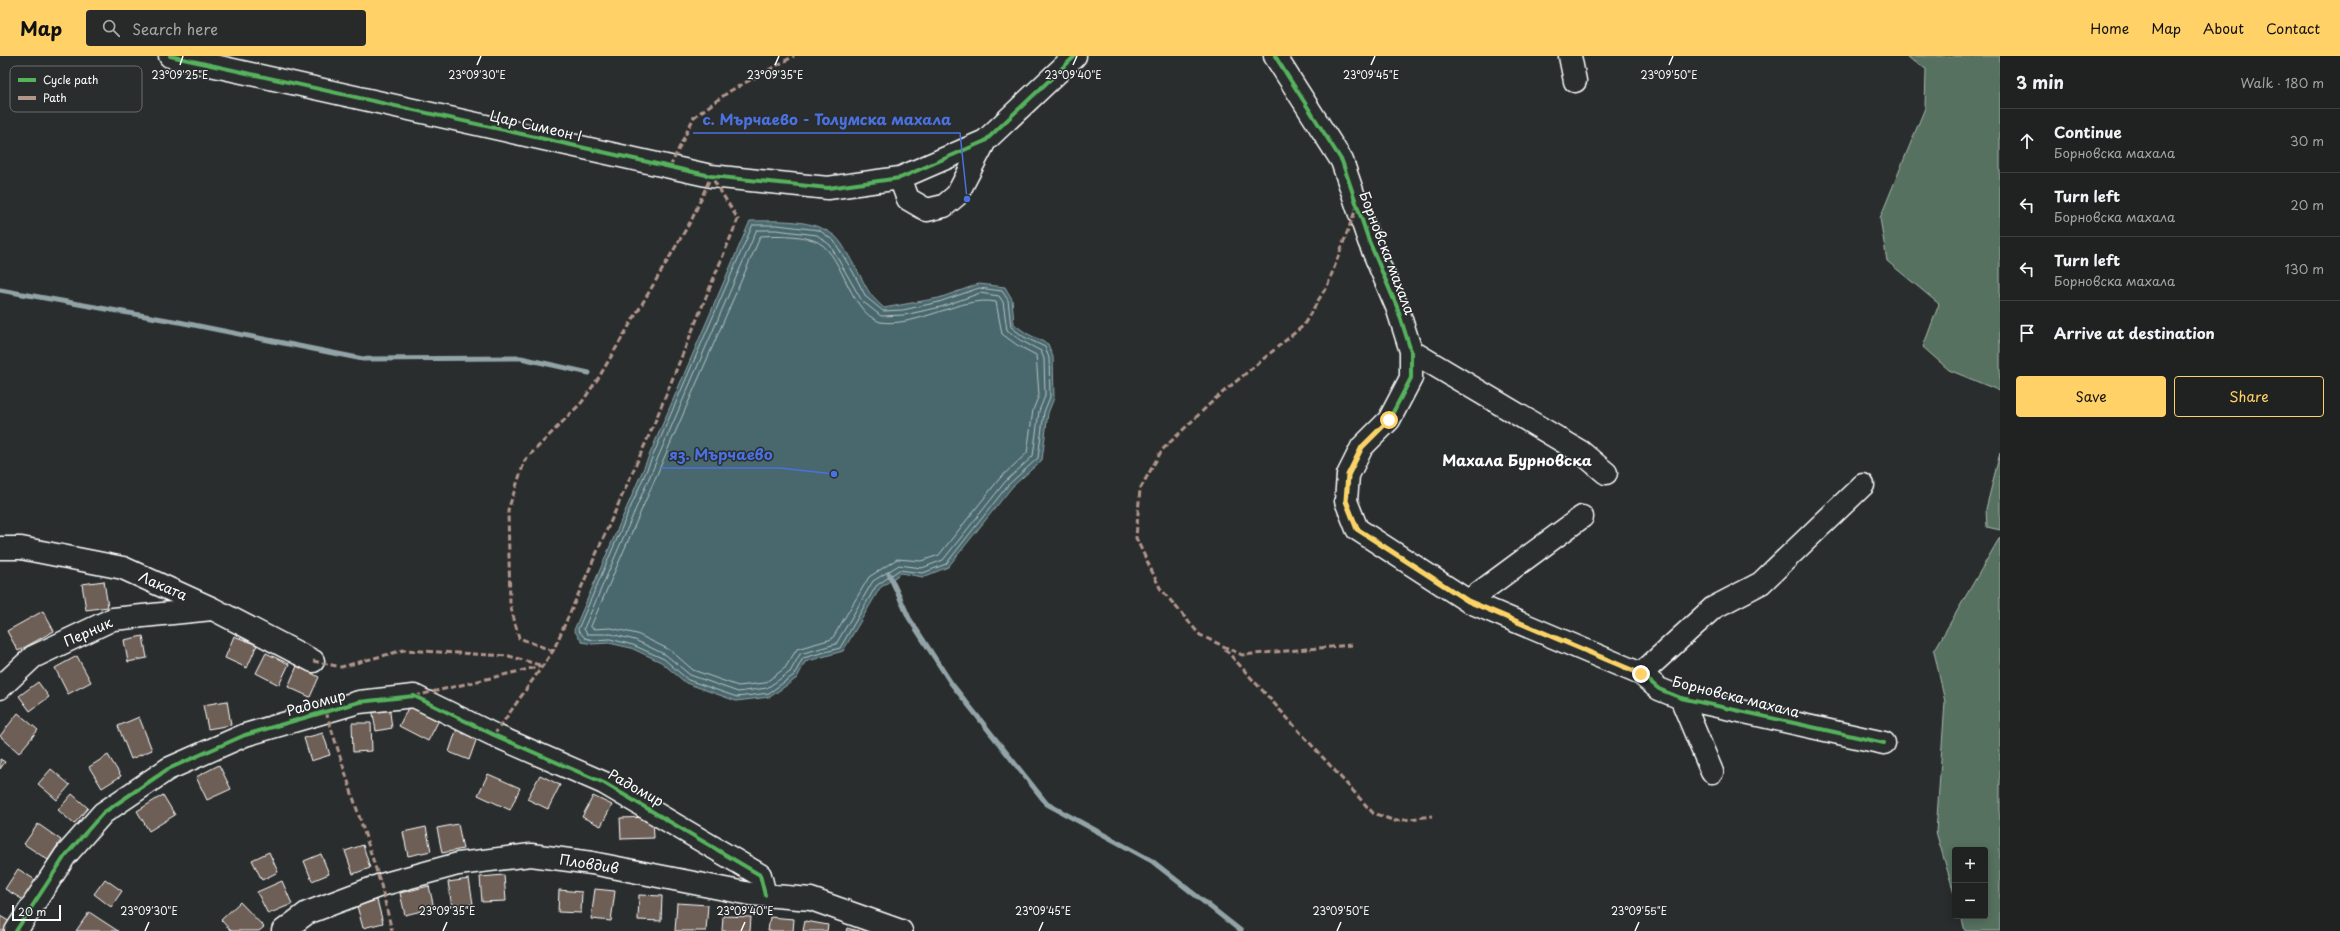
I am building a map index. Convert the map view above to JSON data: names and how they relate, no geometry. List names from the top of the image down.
{
  "streets": {
    "street": [
      "Цар Симеон I",
      "Борновска махала",
      "Лаката",
      "Перник",
      "Радомир",
      "Пловдив"
    ]
  },
  "crossings": [
    ["Лаката", "Перник"],
    ["Радомир", "Пловдив"]
  ],
  "districts": ["Махала Бурновска"],
  "places": ["с. Мърчаево - Толумска махала", "яз. Мърчаево"],
  "legend": ["Cycle path", "Path"],
  "scale_bar": "20 m",
  "page": {
    "header": "Map",
    "search": "Search here",
    "nav": [
      "Home",
      "Map",
      "About",
      "Contact"
    ],
    "heading": ["3 min", "Walk · 180 m"],
    "list": [
      ["Continue", "Борновска махала", "30 m"],
      ["Turn left", "Борновска махала", "20 m"],
      ["Turn left", "Борновска махала", "130 m"],
      "Arrive at destination"
    ],
    "buttons": ["Save", "Share"],
    "map_buttons": ["+", "−"],
    "scale": "20 m"
  },
  "coordinates": [
    "23°09'25\"E",
    "23°09'30\"E",
    "23°09'35\"E",
    "23°09'40\"E",
    "23°09'45\"E",
    "23°09'50\"E",
    "23°09'55\"E"
  ]
}
